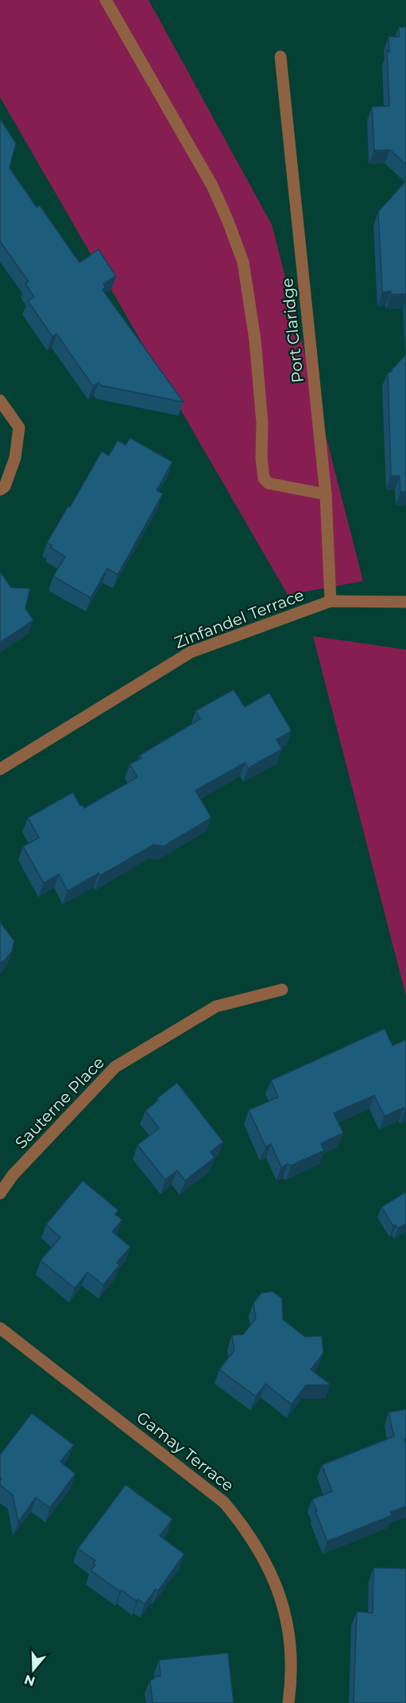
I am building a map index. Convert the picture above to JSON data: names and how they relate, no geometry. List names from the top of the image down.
{
  "streets": {
    "street": [
      "Port Claridge",
      "Zinfandel Terrace",
      "Sauterne Place",
      "Gamay Terrace"
    ]
  },
  "crossings": [
    ["Port Claridge", "Zinfandel Terrace"]
  ],
  "north": "bottom"
}
